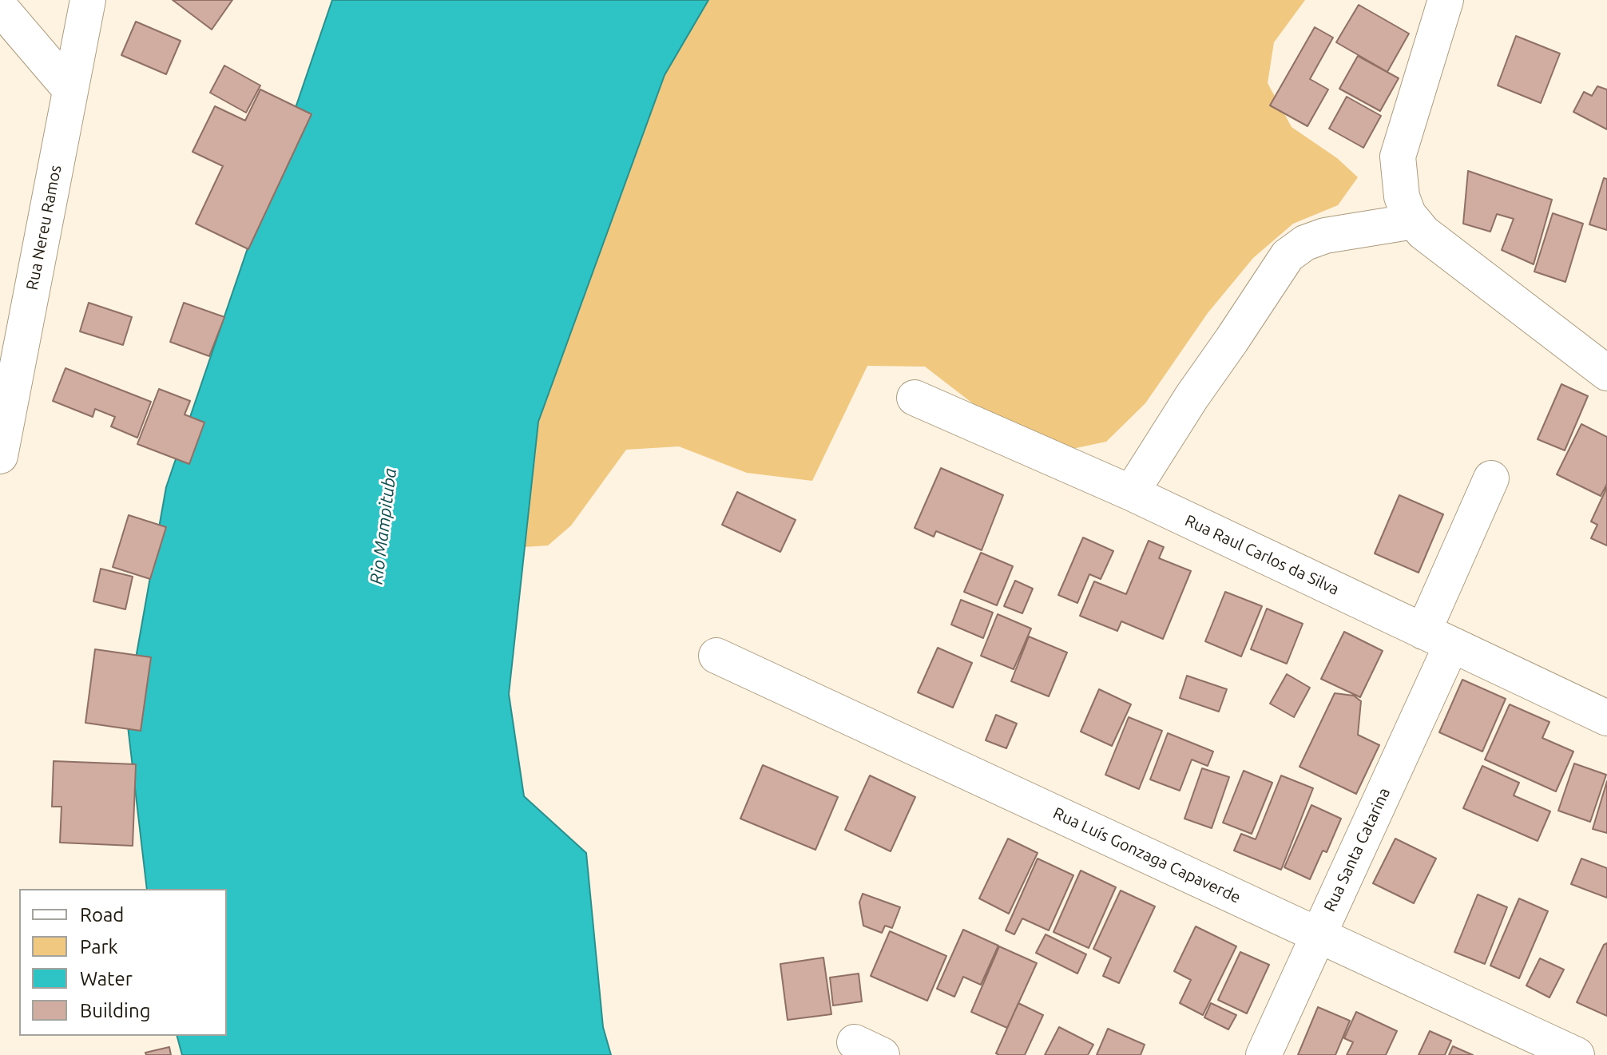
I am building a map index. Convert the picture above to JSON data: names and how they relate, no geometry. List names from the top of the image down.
{
  "streets": {
    "street": [
      "Rua Nereu Ramos",
      "Rua Raul Carlos da Silva",
      "Rua Santa Catarina",
      "Rua Luís Gonzaga Capaverde"
    ]
  },
  "crossings": [
    ["Rua Raul Carlos da Silva", "Rua Santa Catarina"],
    ["Rua Santa Catarina", "Rua Luís Gonzaga Capaverde"]
  ],
  "water": ["Rio Mampituba"],
  "legend": [
    "Road",
    "Park",
    "Water",
    "Building"
  ]
}
